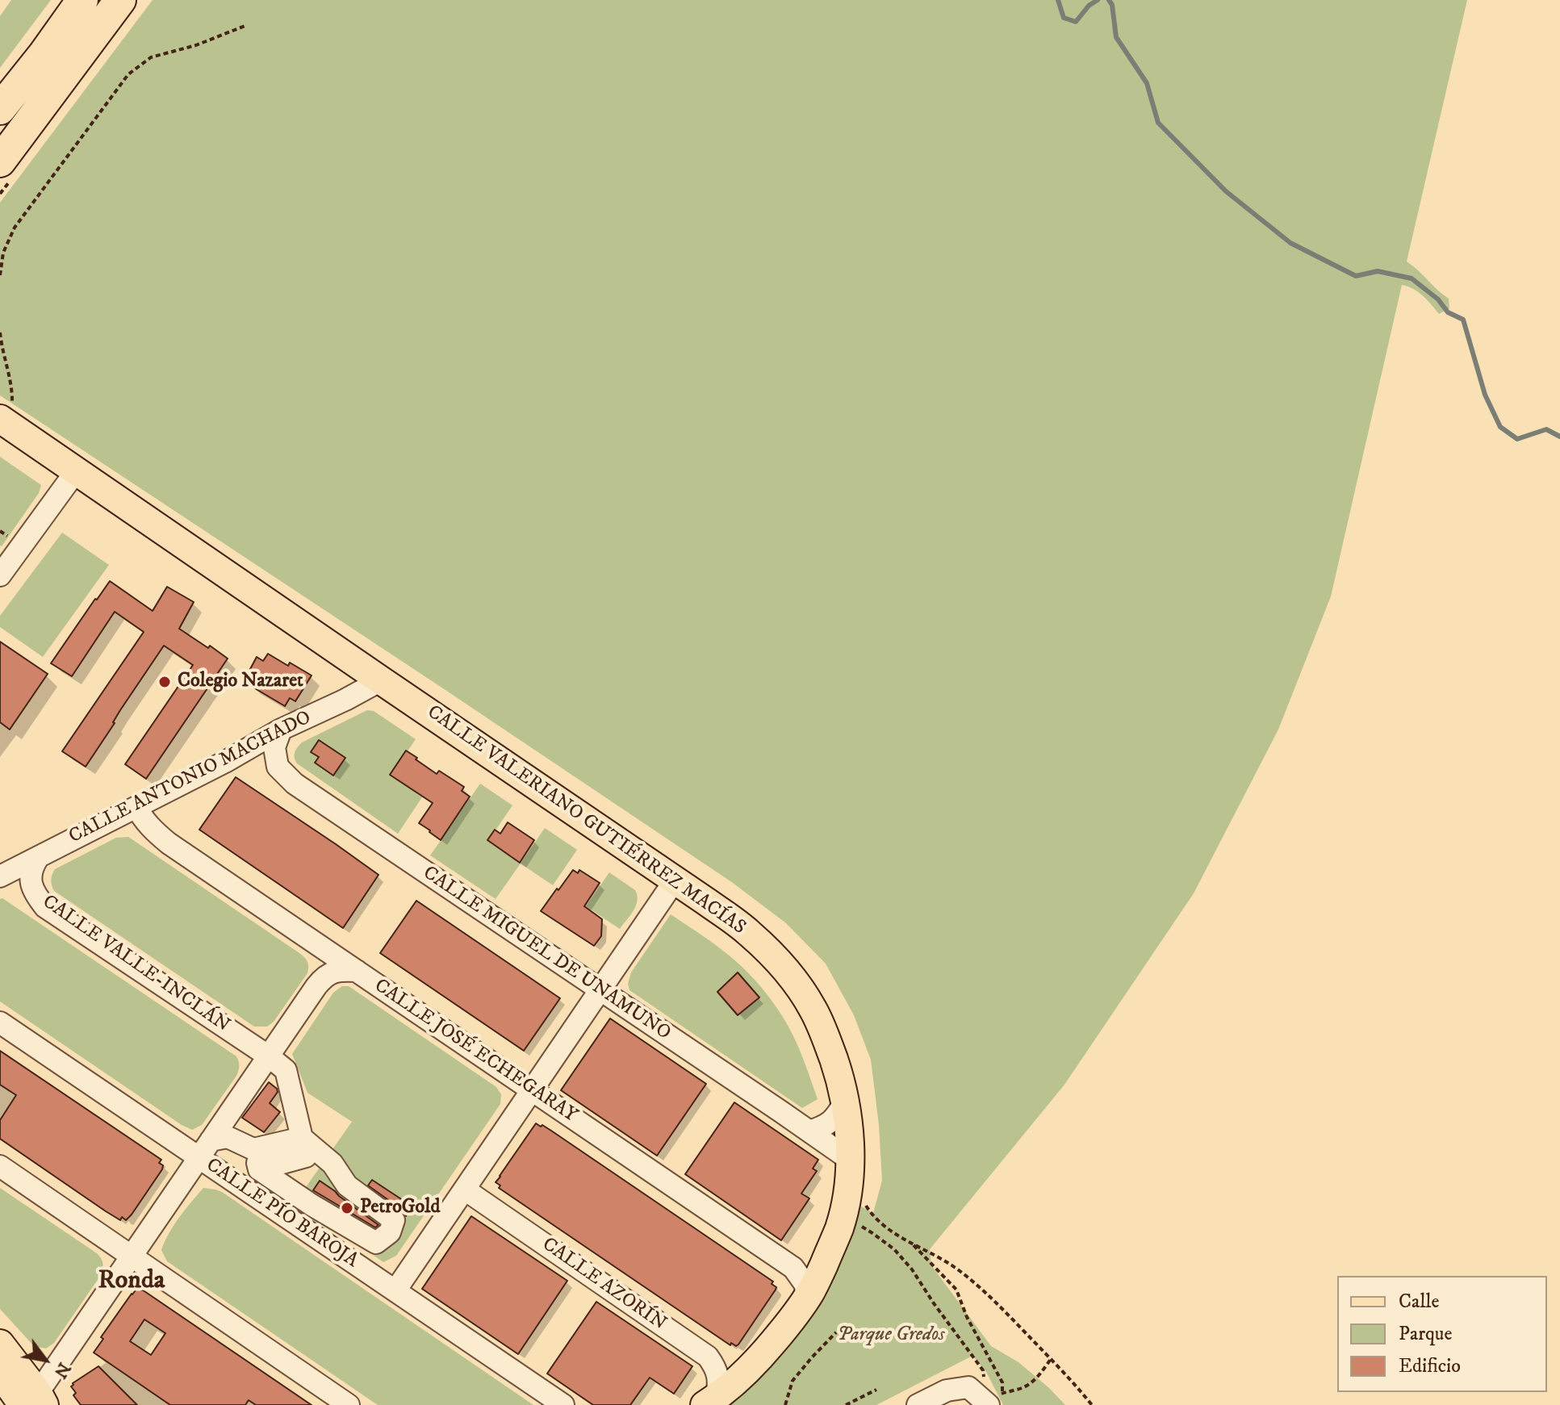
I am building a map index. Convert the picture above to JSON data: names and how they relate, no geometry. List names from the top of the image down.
{
  "streets": {
    "main road": ["CALLE VALERIANO GUTIÉRREZ MACÍAS"],
    "street": [
      "CALLE ANTONIO MACHADO",
      "CALLE MIGUEL DE UNAMUNO",
      "CALLE VALLE-INCLÁN",
      "CALLE JOSÉ ECHEGARAY",
      "CALLE PÍO BAROJA",
      "CALLE AZORÍN"
    ]
  },
  "crossings": [
    ["CALLE ANTONIO MACHADO", "CALLE VALERIANO GUTIÉRREZ MACÍAS"],
    ["CALLE ANTONIO MACHADO", "CALLE MIGUEL DE UNAMUNO"],
    ["CALLE ANTONIO MACHADO", "CALLE VALLE-INCLÁN"],
    ["CALLE ANTONIO MACHADO", "CALLE JOSÉ ECHEGARAY"],
    ["CALLE VALERIANO GUTIÉRREZ MACÍAS", "CALLE MIGUEL DE UNAMUNO"],
    ["CALLE VALERIANO GUTIÉRREZ MACÍAS", "CALLE JOSÉ ECHEGARAY"],
    ["CALLE VALERIANO GUTIÉRREZ MACÍAS", "CALLE AZORÍN"]
  ],
  "districts": ["Ronda"],
  "parks": ["Parque Gredos"],
  "places": ["Colegio Nazaret", "PetroGold"],
  "legend": ["Calle", "Parque", "Edificio"],
  "north": "bottom right"
}
